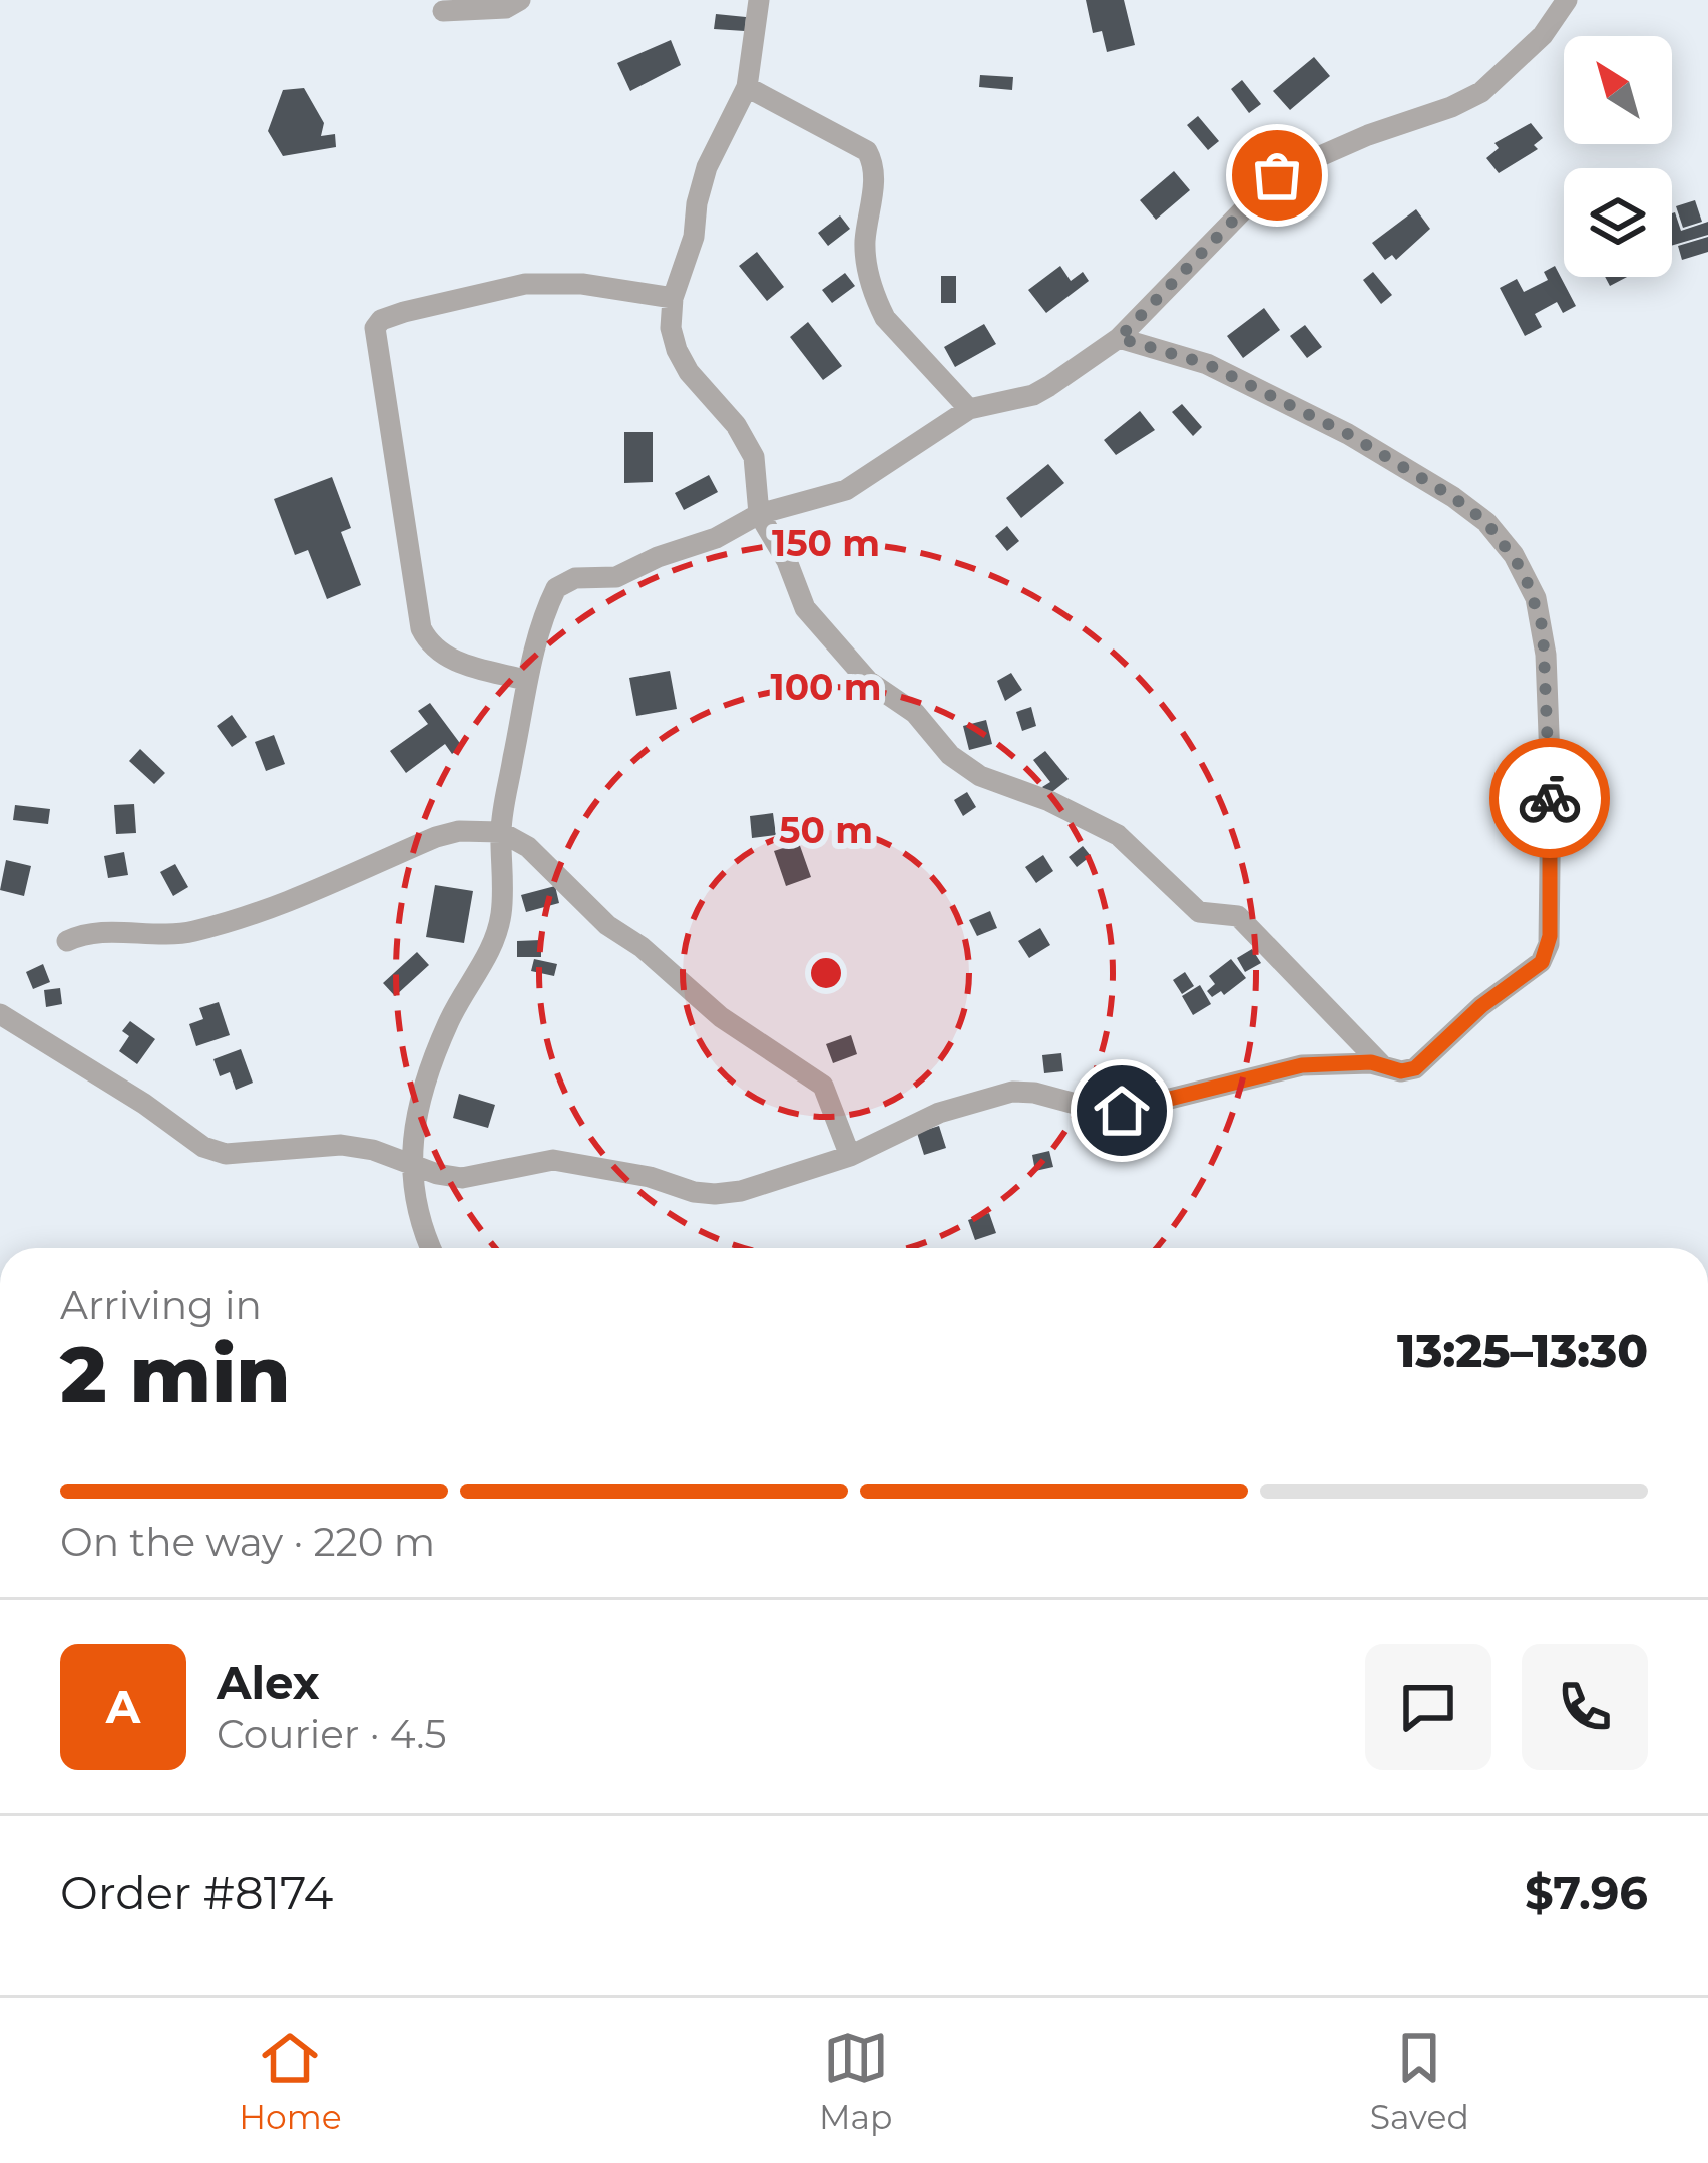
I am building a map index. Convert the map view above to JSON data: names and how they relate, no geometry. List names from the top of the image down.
{
  "north": "top left",
  "page": {
    "heading": ["2 min", "Arriving in", "13:25–13:30"],
    "panel": [
      "Alex",
      "Courier · 4.5",
      "Order #8174",
      "$7.96"
    ],
    "bar": "On the way · 220 m",
    "round": "A",
    "tabs": ["Home", "Map", "Saved"]
  },
  "rings": ["150 m", "100 m", "50 m"]
}
